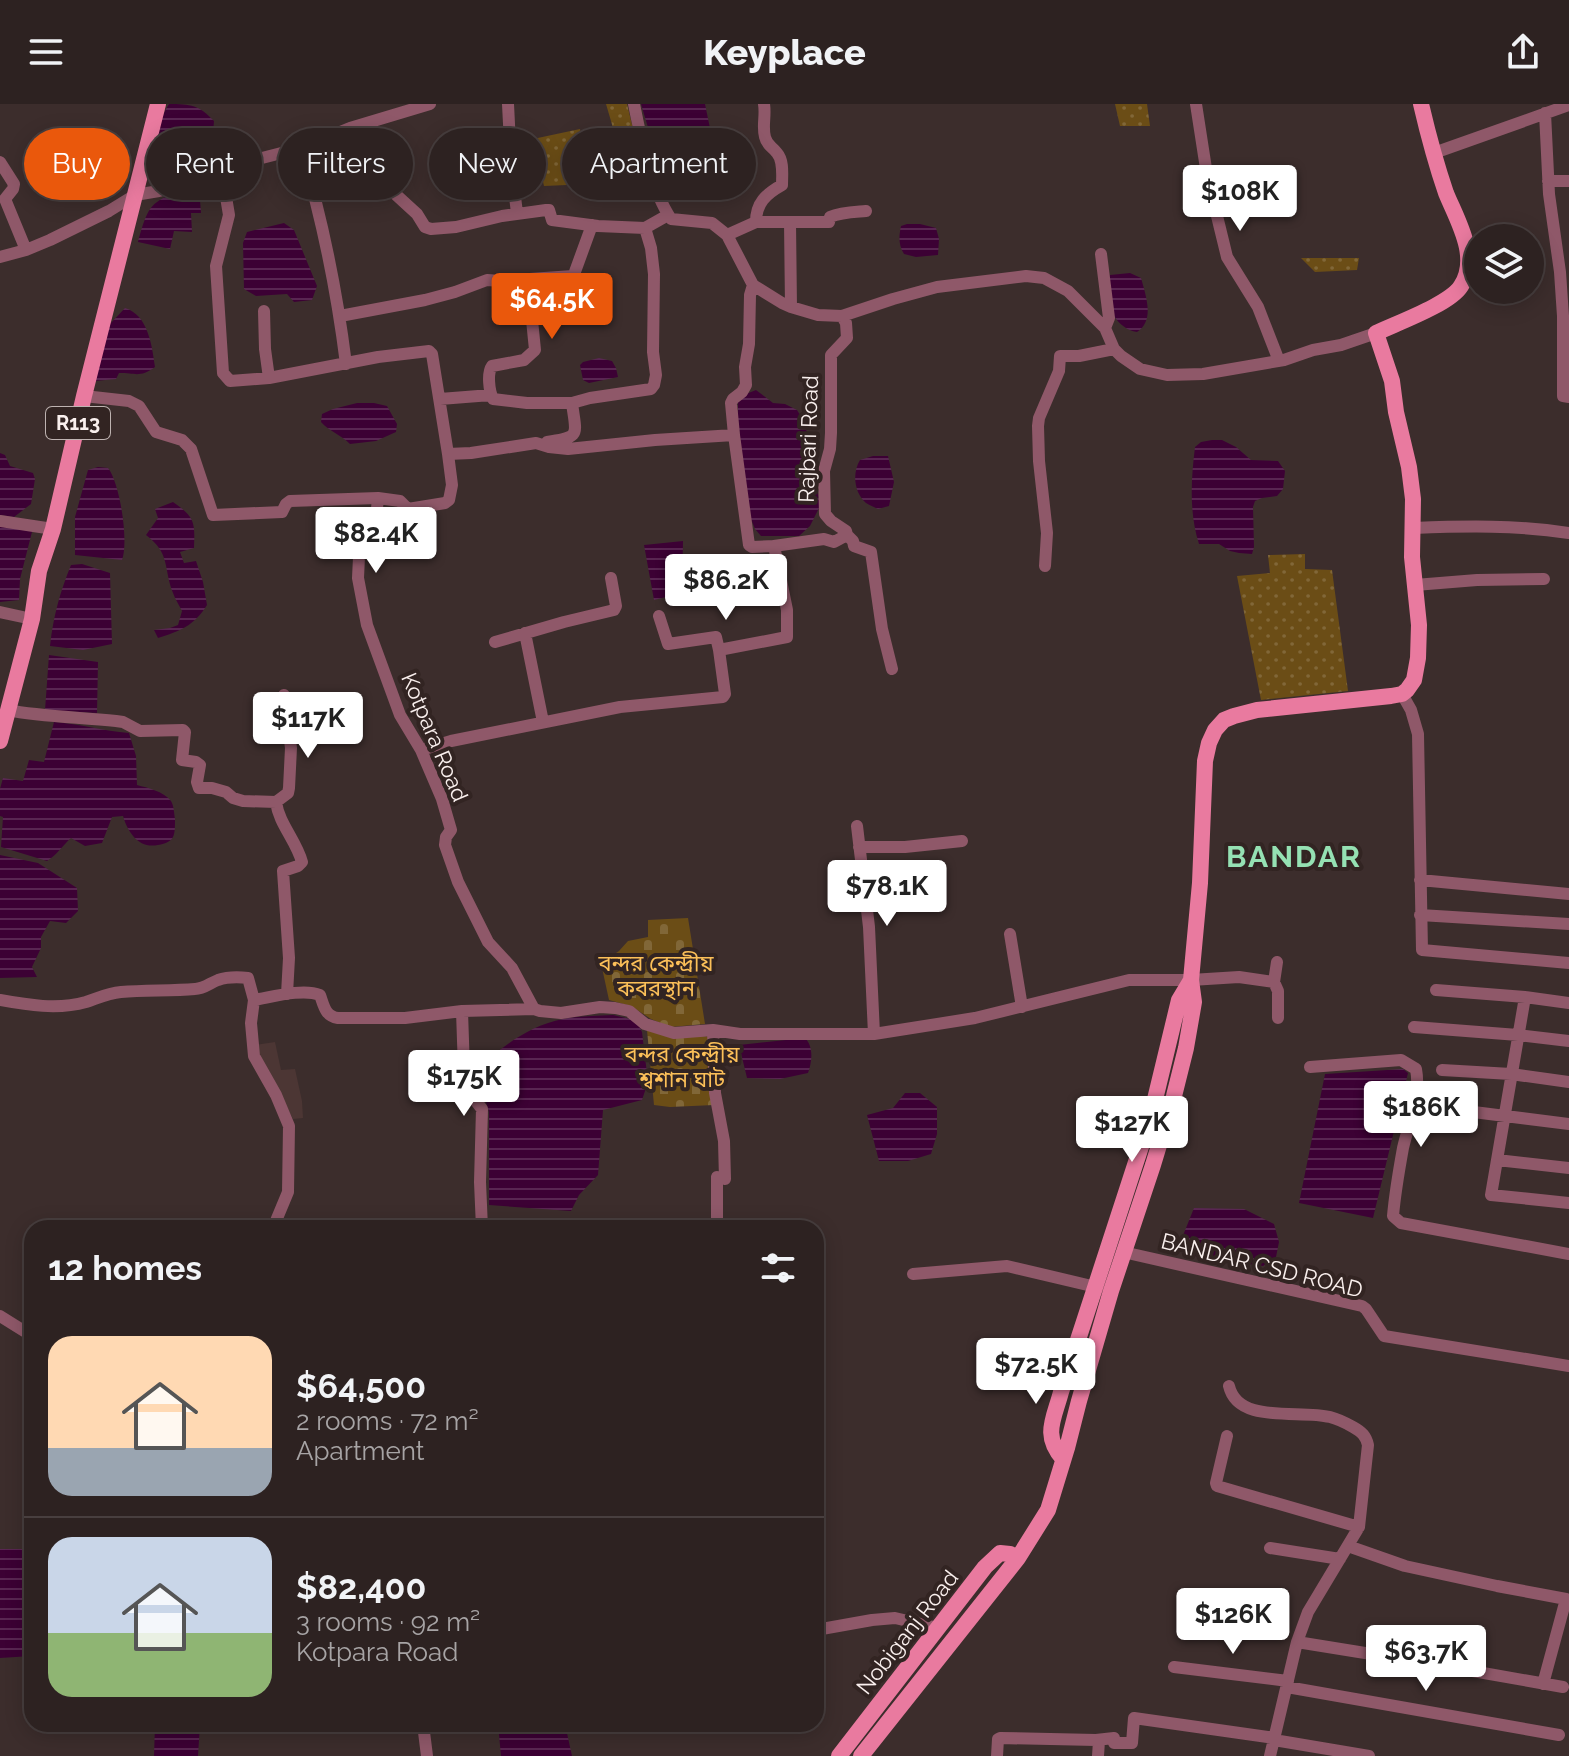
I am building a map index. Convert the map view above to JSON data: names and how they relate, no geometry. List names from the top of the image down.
{
  "streets": {
    "main road": ["R113", "Nobiganj Road"],
    "street": ["Rajbari Road", "Kotpara Road", "BANDAR CSD ROAD"]
  },
  "districts": ["BANDAR"],
  "parks": ["বন্দর কেন্দ্রীয় কবরস্থান", "বন্দর কেন্দ্রীয় শ্বশান ঘাট"],
  "page": {
    "header": "Keyplace",
    "chip": [
      "Buy",
      "Rent",
      "Filters",
      "New",
      "Apartment"
    ],
    "price": [
      "$108K",
      "$64.5K",
      "$82.4K",
      "$86.2K",
      "$117K",
      "$78.1K",
      "$175K",
      "$186K",
      "$127K",
      "$72.5K",
      "$126K",
      "$63.7K"
    ],
    "heading": "12 homes",
    "list": [
      {
        "name": "$64,500",
        "note": "2 rooms · 72 m² · Apartment"
      },
      {
        "name": "$82,400",
        "note": "3 rooms · 92 m² · Kotpara Road"
      }
    ]
  }
}
